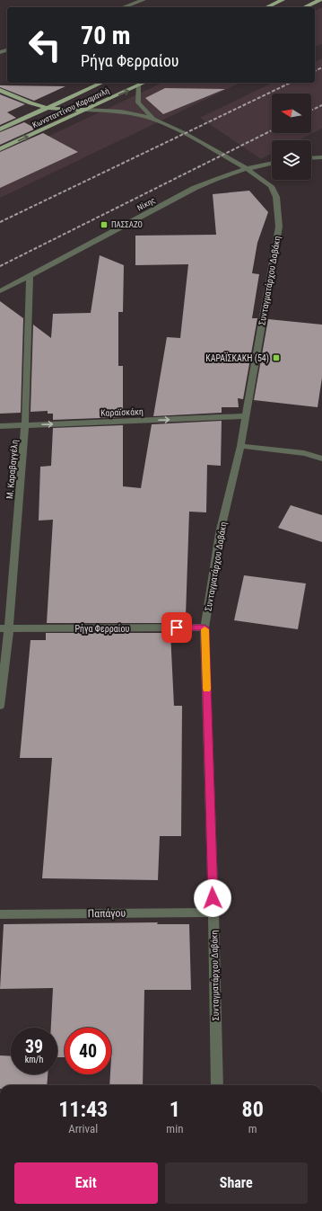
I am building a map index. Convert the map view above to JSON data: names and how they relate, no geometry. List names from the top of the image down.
{
  "streets": {
    "main road": ["Κωνσταντίνου Καραμανλή"],
    "street": [
      "Νίκης",
      "Συνταγματάρχου Δαβάκη",
      "Καραϊσκάκη",
      "Μ. Καραβαγγέλη",
      "Ρήγα Φερραίου",
      "Παπάγου"
    ]
  },
  "crossings": [
    ["Κωνσταντίνου Καραμανλή", "Συνταγματάρχου Δαβάκη"],
    ["Νίκης", "Συνταγματάρχου Δαβάκη"],
    ["Νίκης", "Μ. Καραβαγγέλη"],
    ["Συνταγματάρχου Δαβάκη", "Καραϊσκάκη"],
    ["Συνταγματάρχου Δαβάκη", "Ρήγα Φερραίου"],
    ["Συνταγματάρχου Δαβάκη", "Παπάγου"],
    ["Καραϊσκάκη", "Μ. Καραβαγγέλη"],
    ["Μ. Καραβαγγέλη", "Ρήγα Φερραίου"]
  ],
  "one_way": ["Καραϊσκάκη"],
  "places": {
    "transit": ["ΠΑΣΣΑΖΟ", "ΚΑΡΑΪΣΚΑΚΗ (54)"]
  },
  "north": "left",
  "page": {
    "turn": ["70 m", "Ρήγα Φερραίου"],
    "speed": "39 km/h",
    "limit": "40",
    "eta": [
      "11:43",
      "Arrival",
      "1",
      "min",
      "80",
      "m"
    ],
    "buttons": ["Exit", "Share"]
  }
}
